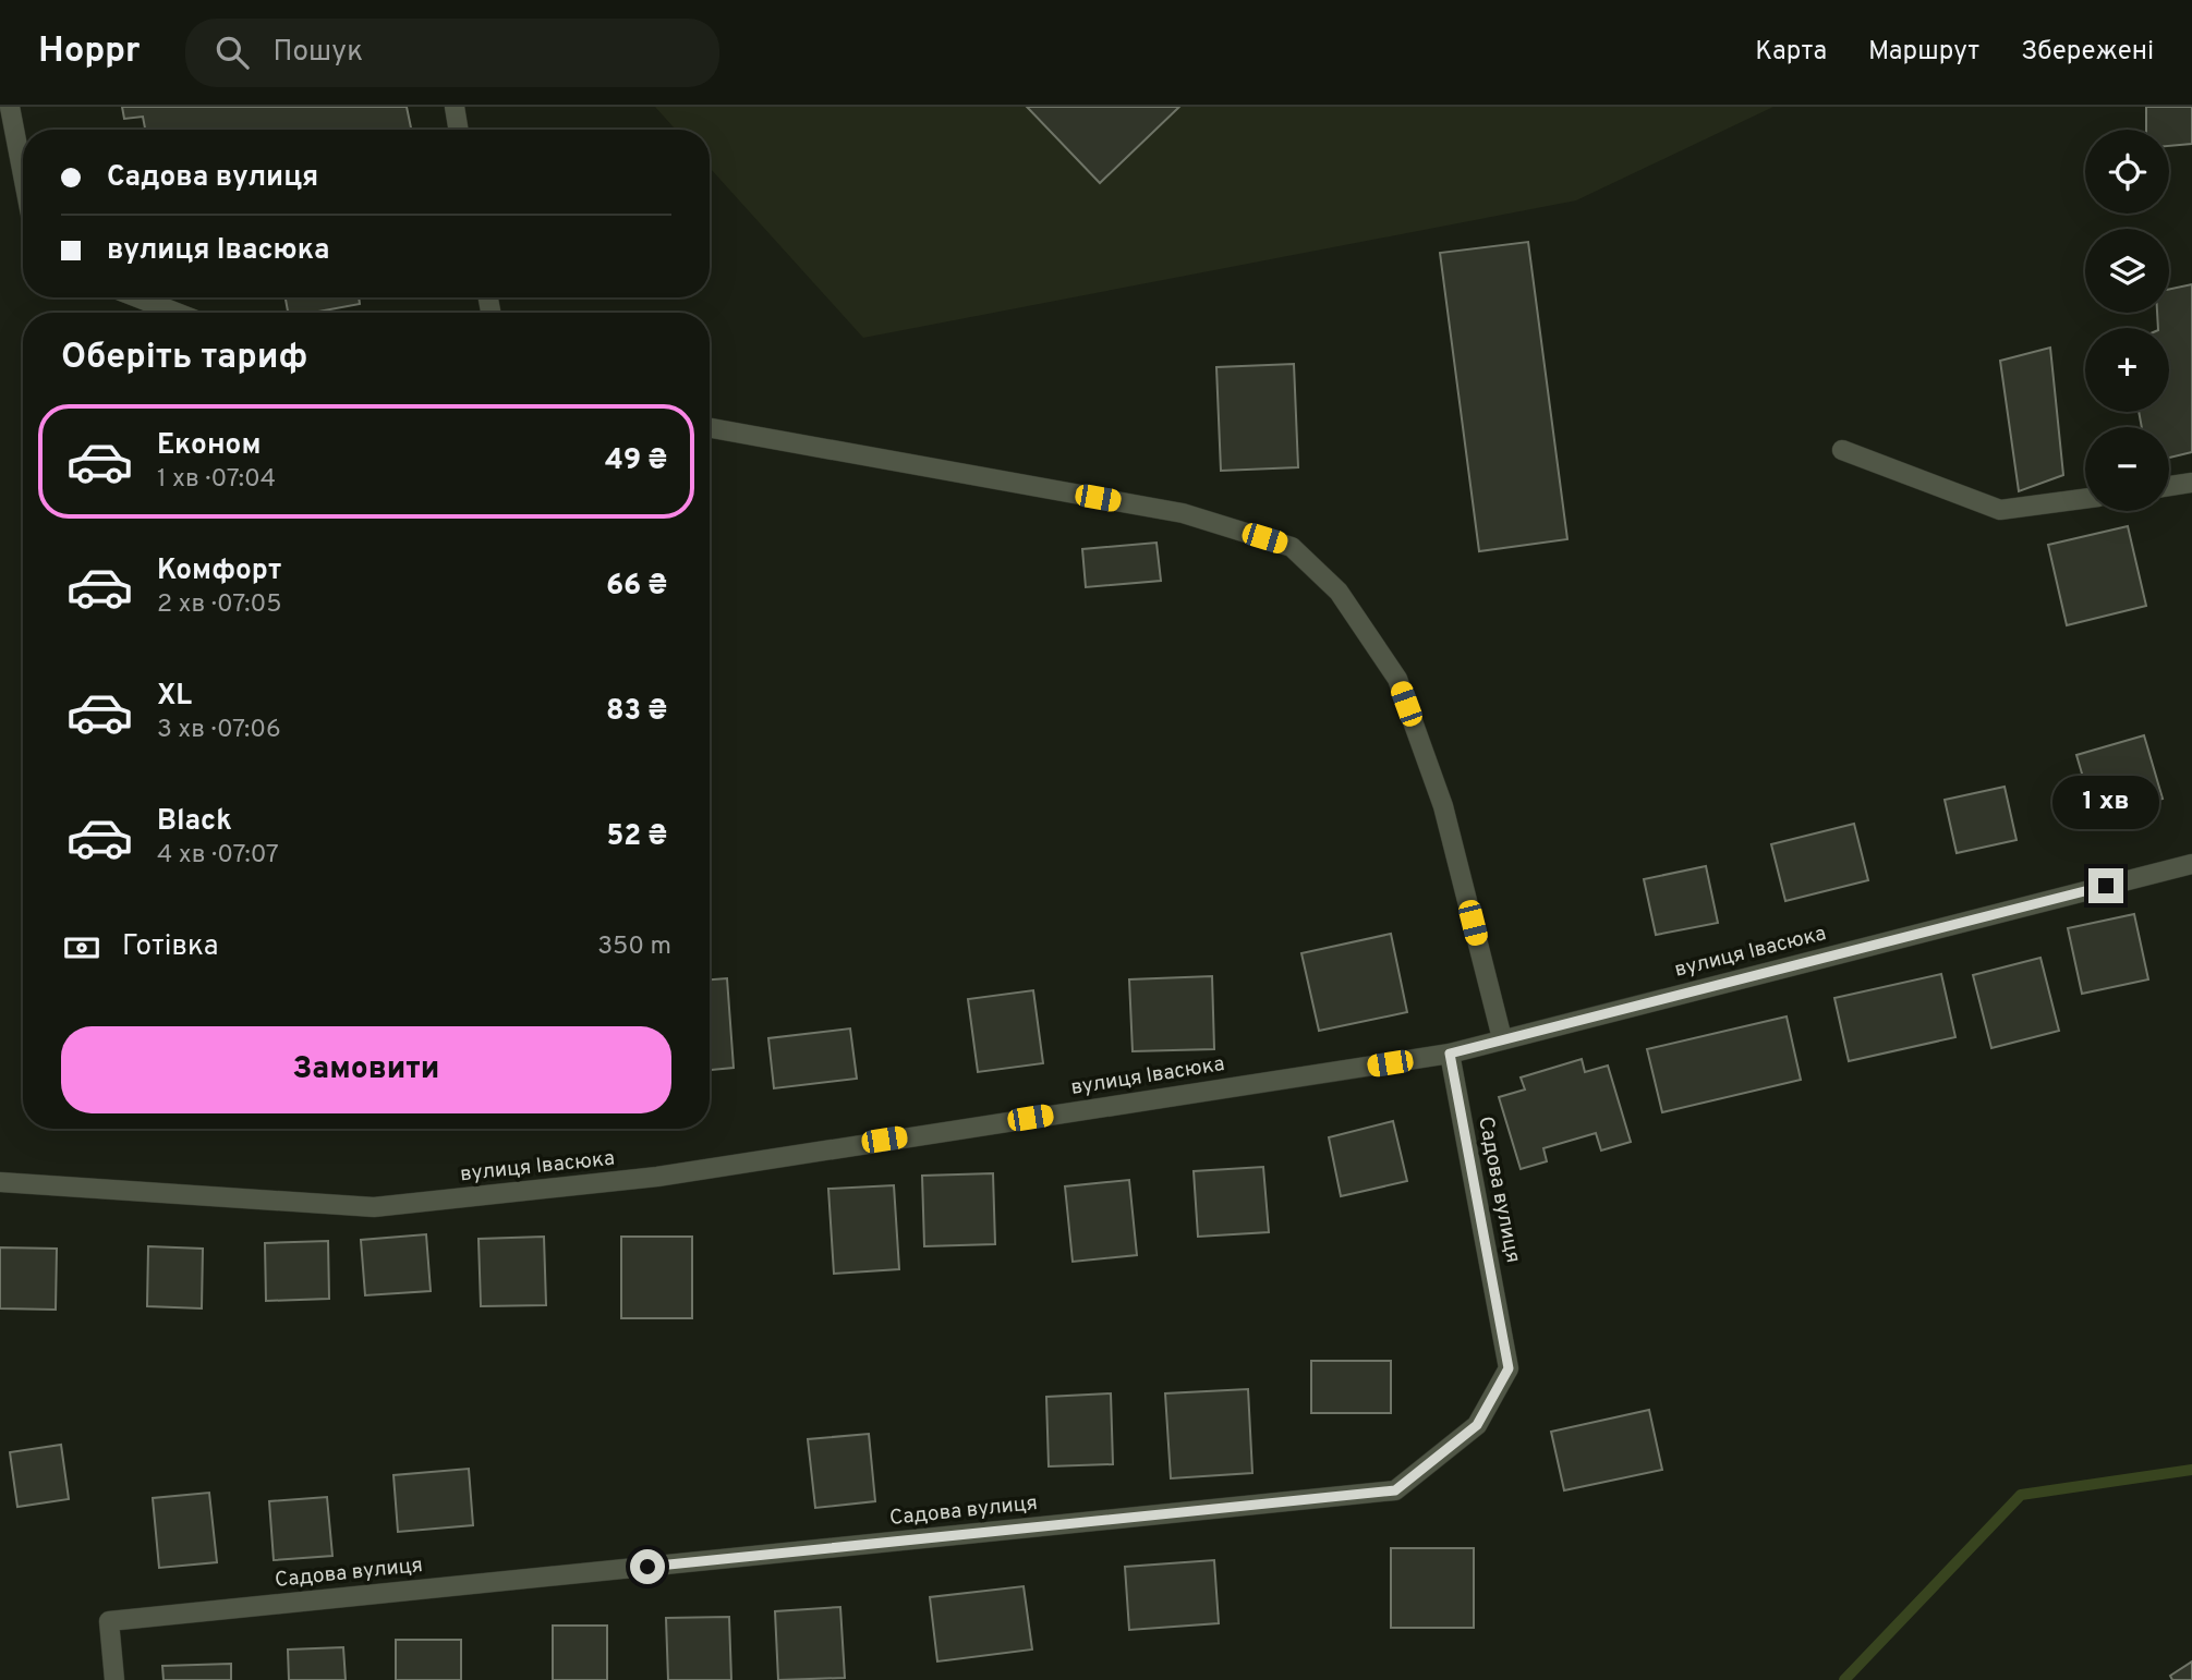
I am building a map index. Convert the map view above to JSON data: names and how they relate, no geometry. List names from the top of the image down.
{
  "streets": {
    "street": ["вулиця Івасюка", "Садова вулиця"]
  },
  "crossings": [
    ["вулиця Івасюка", "Садова вулиця"]
  ],
  "page": {
    "header": "Hoppr",
    "search": "Пошук",
    "nav": ["Карта", "Маршрут", "Збережені"],
    "map_buttons": ["+", "−"],
    "banner": ["Садова вулиця", "вулиця Івасюка"],
    "heading": "Оберіть тариф",
    "list": [
      {
        "name": "Економ",
        "note": "1 хв · 07:04",
        "value": "49 ₴"
      },
      {
        "name": "Комфорт",
        "note": "2 хв · 07:05",
        "value": "66 ₴"
      },
      {
        "name": "XL",
        "note": "3 хв · 07:06",
        "value": "83 ₴"
      },
      {
        "name": "Black",
        "note": "4 хв · 07:07",
        "value": "52 ₴"
      }
    ],
    "bubble": "1 хв",
    "pay": ["Готівка", "350 m"],
    "buttons": "Замовити"
  }
}
